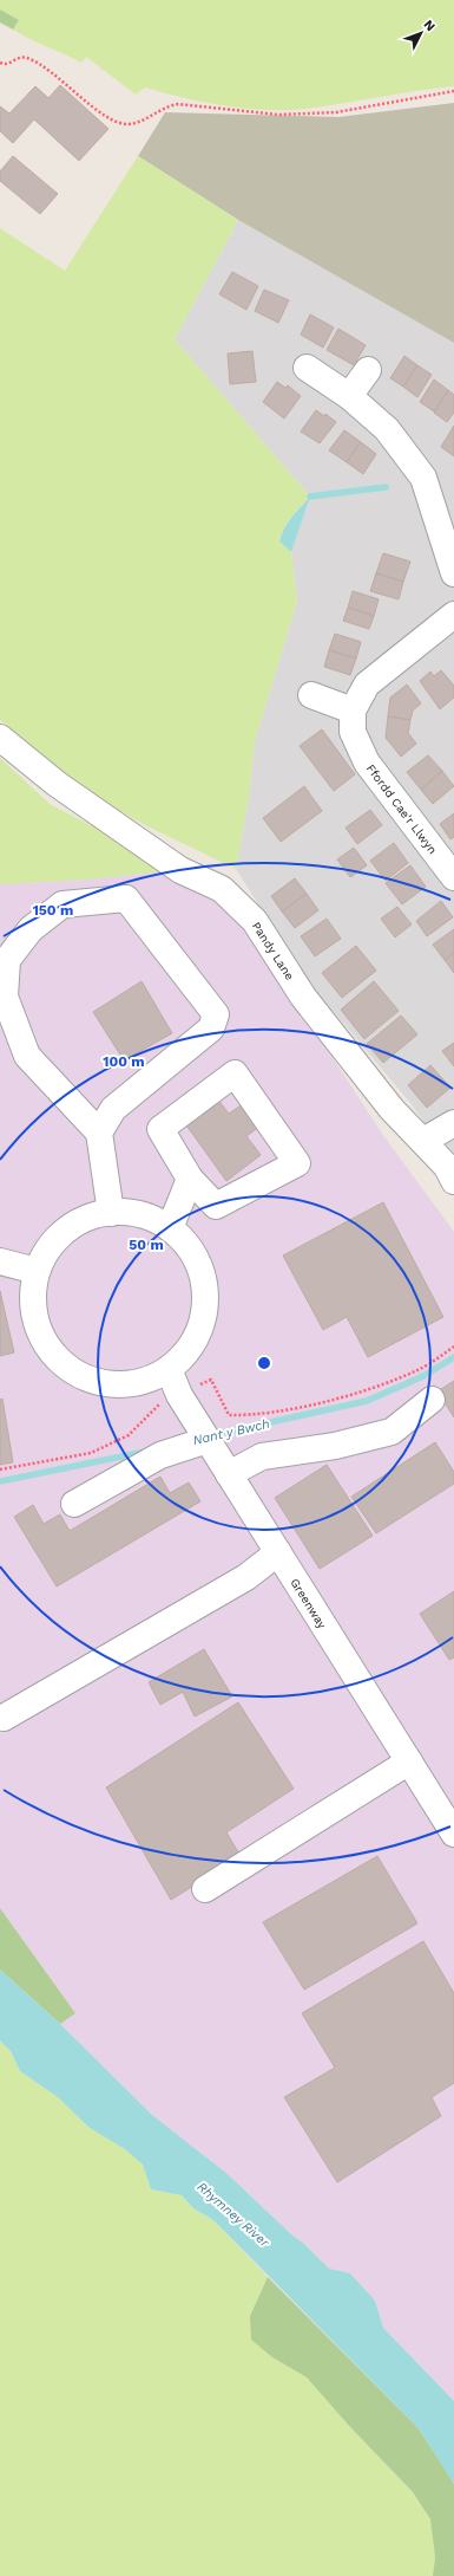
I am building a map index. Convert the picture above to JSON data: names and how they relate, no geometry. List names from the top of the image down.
{
  "streets": {
    "street": ["Ffordd Cae'r Llwyn", "Pandy Lane", "Greenway"]
  },
  "water": ["Nant y Bwch", "Rhymney River"],
  "north": "top right",
  "rings": ["150 m", "100 m", "50 m"]
}
